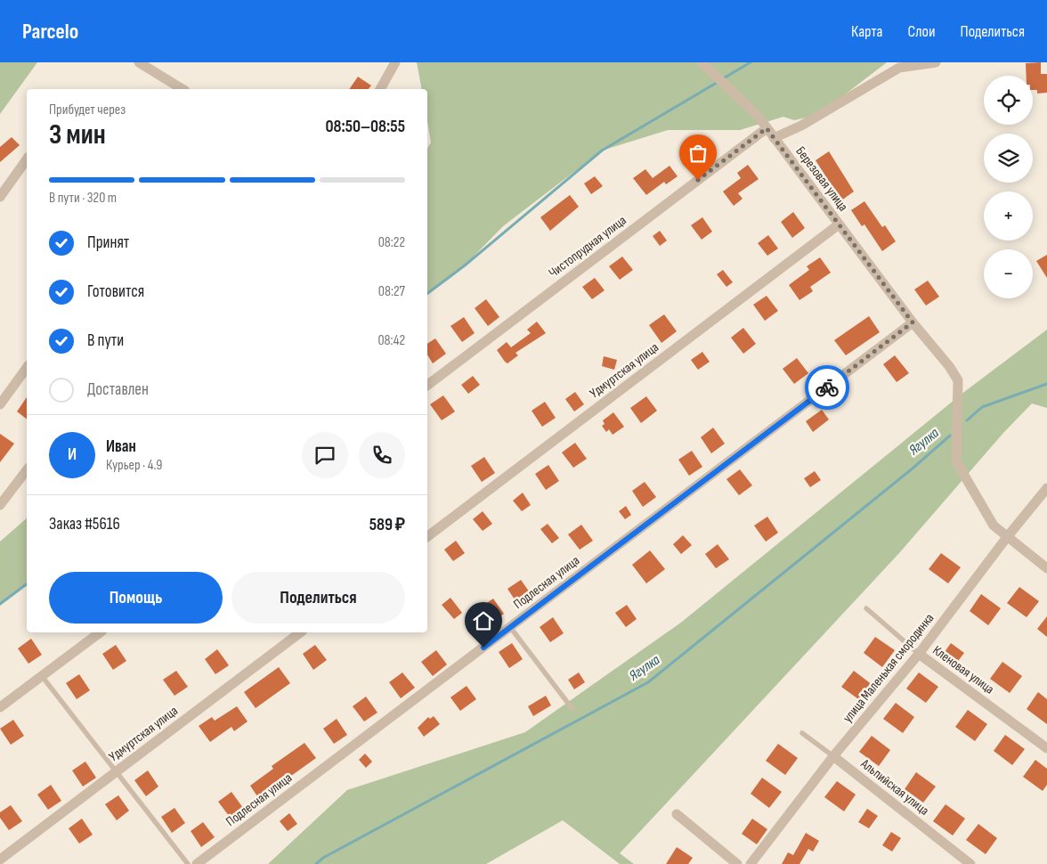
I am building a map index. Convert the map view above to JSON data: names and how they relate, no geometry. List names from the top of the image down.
{
  "streets": {
    "street": [
      "Березовая улица",
      "Чистопрудная улица",
      "Удмуртская улица",
      "Подлесная улица",
      "улица Маленькая смородинка",
      "Кленовая улица",
      "Альпийская улица"
    ]
  },
  "crossings": [
    ["Березовая улица", "Удмуртская улица"],
    ["Березовая улица", "Подлесная улица"],
    ["Березовая улица", "улица Маленькая смородинка"],
    ["улица Маленькая смородинка", "Кленовая улица"],
    ["улица Маленькая смородинка", "Альпийская улица"]
  ],
  "water": ["Ягулка"],
  "page": {
    "header": "Parcelo",
    "nav": ["Карта", "Слои", "Поделиться"],
    "map_buttons": ["+", "−"],
    "heading": ["3 мин", "Прибудет через", "08:50–08:55"],
    "panel": [
      "Иван",
      "Курьер · 4.9",
      "Заказ #5616",
      "589 ₽"
    ],
    "bar": "В пути · 320 m",
    "list": [
      ["Принят", "08:22"],
      ["Готовится", "08:27"],
      ["В пути", "08:42"],
      "Доставлен"
    ],
    "round": "И",
    "buttons": ["Помощь", "Поделиться"]
  }
}
